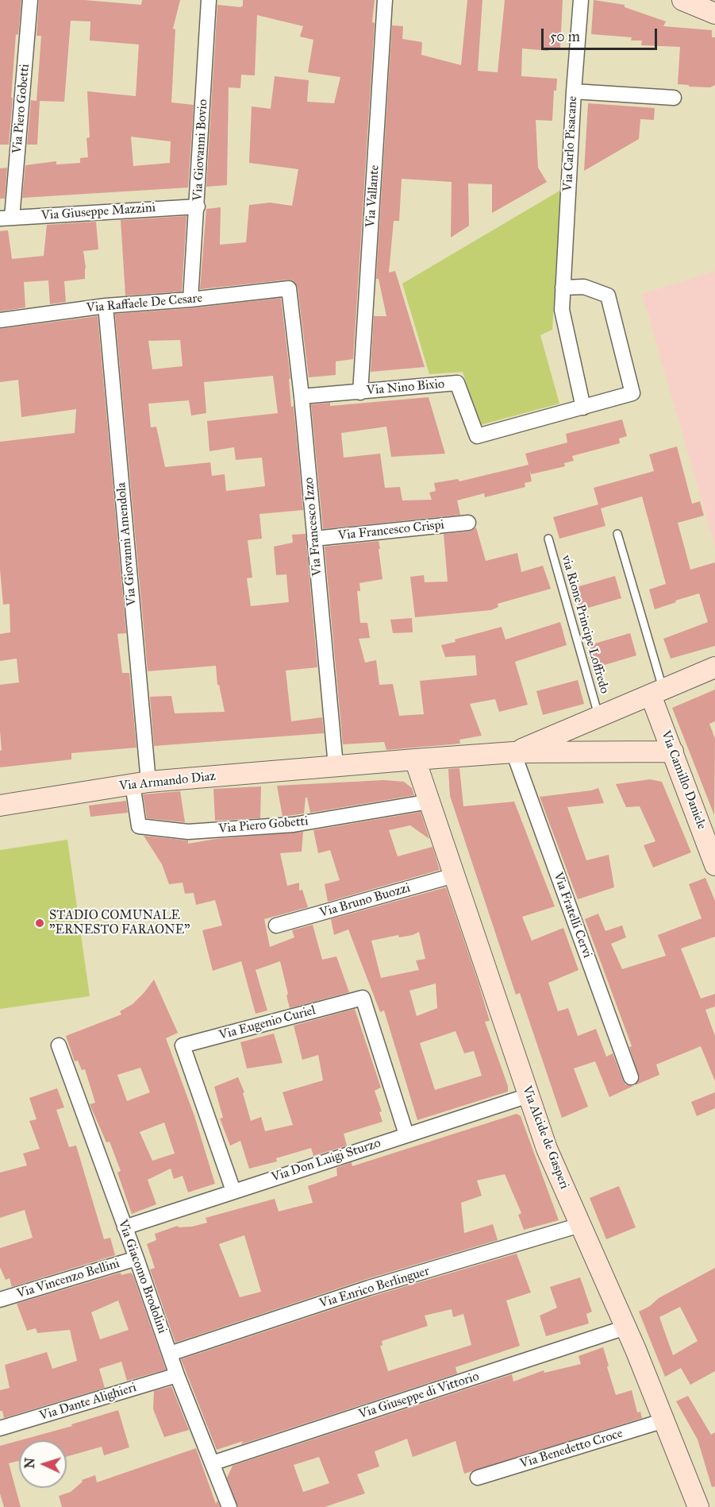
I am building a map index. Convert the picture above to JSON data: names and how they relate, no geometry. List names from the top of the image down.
{
  "streets": {
    "street": [
      "Via Piero Gobetti",
      "Via Carlo Pisacane",
      "Via Giovanni Bovio",
      "Via Vallante",
      "Via Giuseppe Mazzini",
      "Via Raffaele De Cesare",
      "Via Nino Bixio",
      "Via Francesco Izzo",
      "Via Francesco Crispi",
      "Via Giovanni Amendola",
      "Via Camillo Daniele",
      "Via Armando Diaz",
      "Via Bruno Buozzi",
      "Via Fratelli Cervi",
      "Via Eugenio Curiel",
      "Via Alcide de Gasperi",
      "Via Don Luigi Sturzo",
      "Via Giacomo Brodolini",
      "Via Vincenzo Bellini",
      "Via Enrico Berlinguer",
      "Via Giuseppe di Vittorio",
      "Via Dante Alighieri",
      "Via Benedetto Croce"
    ],
    "lane": ["via Rione Principe Loffredo"]
  },
  "crossings": [
    ["Via Piero Gobetti", "Via Giuseppe Mazzini"],
    ["Via Piero Gobetti", "Via Giovanni Amendola"],
    ["Via Piero Gobetti", "Via Armando Diaz"],
    ["Via Piero Gobetti", "Via Alcide de Gasperi"],
    ["Via Carlo Pisacane", "Via Nino Bixio"],
    ["Via Giovanni Bovio", "Via Giuseppe Mazzini"],
    ["Via Giovanni Bovio", "Via Raffaele De Cesare"],
    ["Via Vallante", "Via Nino Bixio"],
    ["Via Raffaele De Cesare", "Via Francesco Izzo"],
    ["Via Raffaele De Cesare", "Via Giovanni Amendola"],
    ["Via Nino Bixio", "Via Francesco Izzo"],
    ["Via Francesco Izzo", "Via Francesco Crispi"],
    ["Via Francesco Izzo", "Via Armando Diaz"],
    ["Via Giovanni Amendola", "Via Armando Diaz"],
    ["Via Camillo Daniele", "Via Armando Diaz"],
    ["Via Armando Diaz", "Via Fratelli Cervi"],
    ["Via Armando Diaz", "Via Alcide de Gasperi"],
    ["Via Bruno Buozzi", "Via Alcide de Gasperi"],
    ["Via Eugenio Curiel", "Via Don Luigi Sturzo"],
    ["Via Alcide de Gasperi", "Via Don Luigi Sturzo"],
    ["Via Alcide de Gasperi", "Via Enrico Berlinguer"],
    ["Via Alcide de Gasperi", "Via Giuseppe di Vittorio"],
    ["Via Alcide de Gasperi", "Via Benedetto Croce"],
    ["Via Don Luigi Sturzo", "Via Giacomo Brodolini"],
    ["Via Giacomo Brodolini", "Via Vincenzo Bellini"],
    ["Via Giacomo Brodolini", "Via Enrico Berlinguer"],
    ["Via Giacomo Brodolini", "Via Giuseppe di Vittorio"],
    ["Via Giacomo Brodolini", "Via Dante Alighieri"]
  ],
  "places": ["STADIO COMUNALE \"ERNESTO FARAONE\""],
  "scale_bar": "50 m",
  "north": "left"
}
